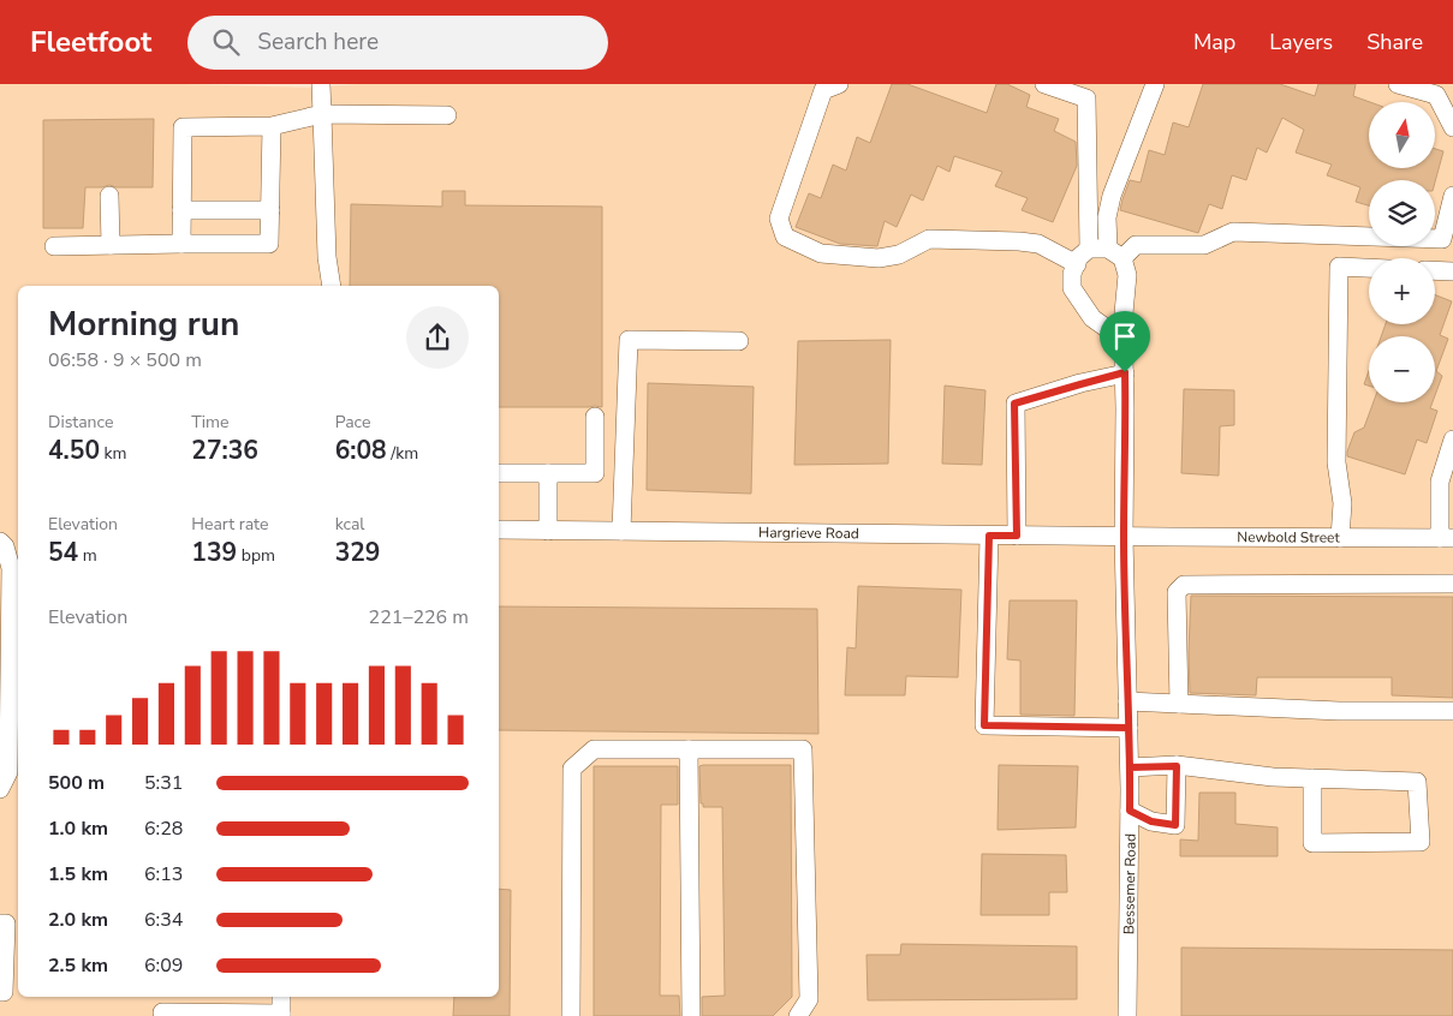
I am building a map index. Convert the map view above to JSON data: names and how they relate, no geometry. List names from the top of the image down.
{
  "streets": {
    "street": ["Hargrieve Road", "Newbold Street", "Bessemer Road"]
  },
  "crossings": [
    ["Hargrieve Road", "Newbold Street"],
    ["Hargrieve Road", "Bessemer Road"],
    ["Newbold Street", "Bessemer Road"]
  ],
  "north": "top",
  "page": {
    "header": "Fleetfoot",
    "search": "Search here",
    "nav": ["Map", "Layers", "Share"],
    "map_buttons": ["+", "−"],
    "heading": ["Morning run", "06:58 · 9 × 500 m"],
    "stats": [
      ["Distance", "4.50 km"],
      ["Time", "27:36"],
      ["Pace", "6:08 /km"],
      ["Elevation", "54 m"],
      ["Heart rate", "139 bpm"],
      ["kcal", "329"]
    ],
    "chart": ["Elevation", "221–226 m"],
    "list": [
      {
        "name": "500 m",
        "note": "5:31"
      },
      {
        "name": "1.0 km",
        "note": "6:28"
      },
      {
        "name": "1.5 km",
        "note": "6:13"
      },
      {
        "name": "2.0 km",
        "note": "6:34"
      },
      {
        "name": "2.5 km",
        "note": "6:09"
      }
    ]
  }
}
